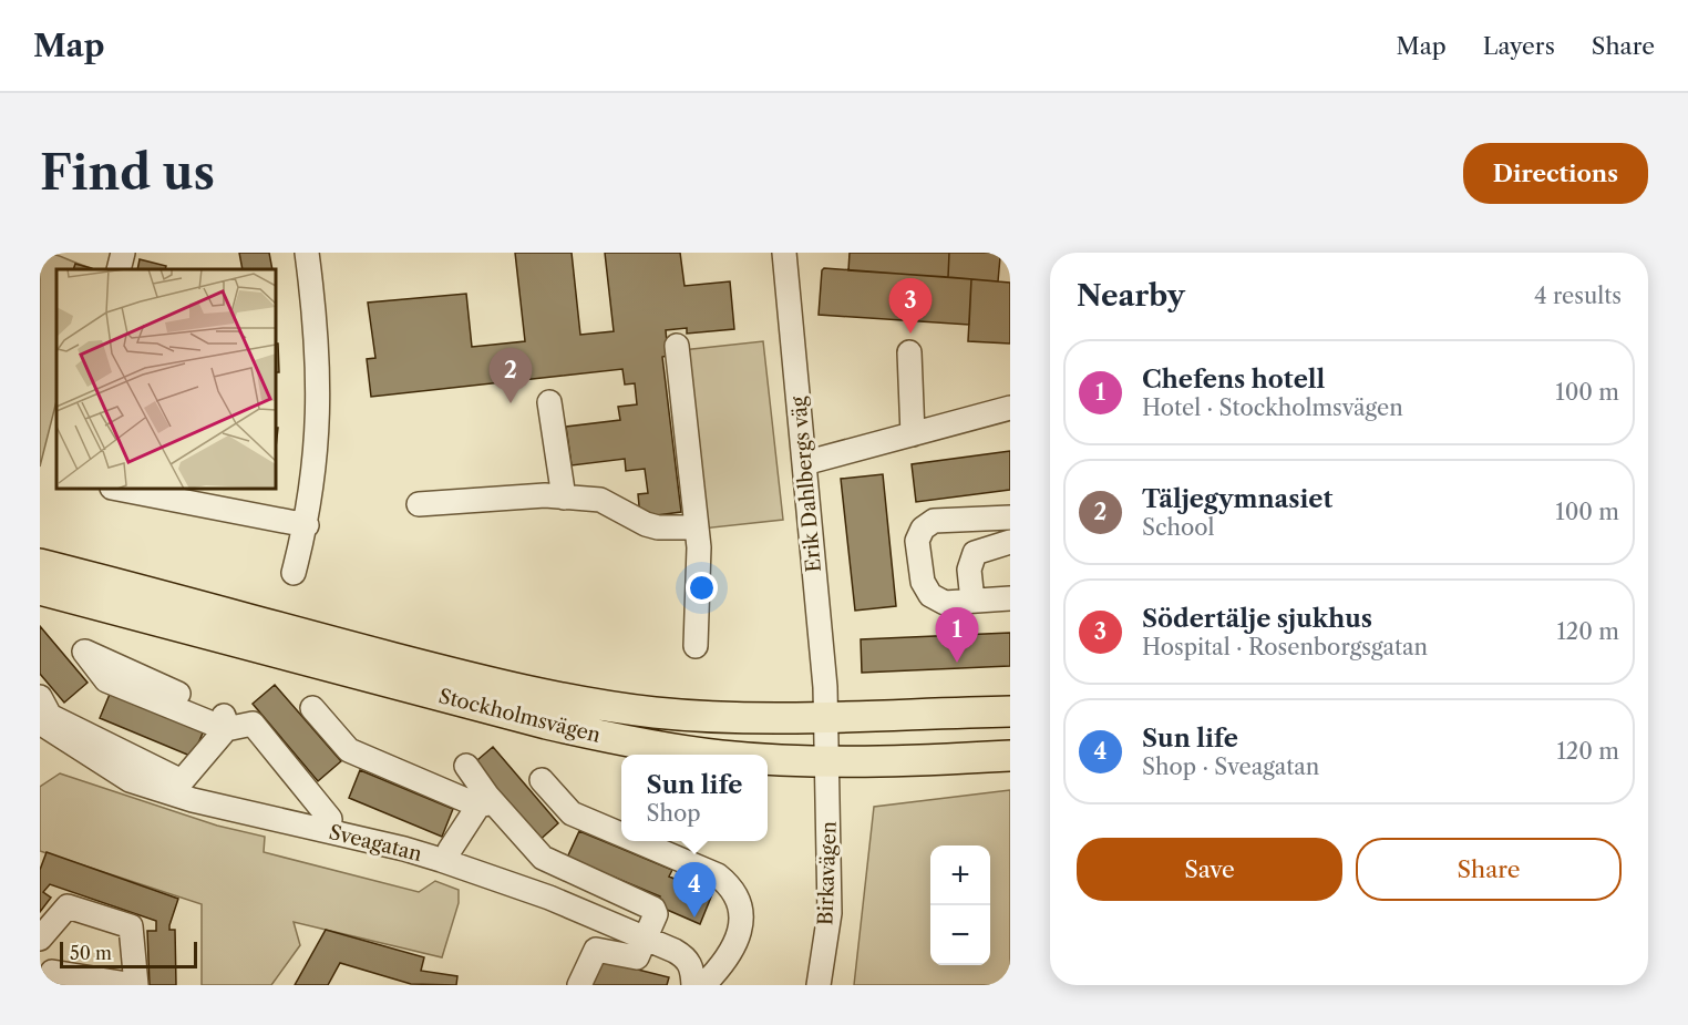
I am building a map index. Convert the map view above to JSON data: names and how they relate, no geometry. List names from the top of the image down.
{
  "streets": {
    "main road": ["Stockholmsvägen"],
    "street": ["Erik Dahlbergs väg", "Sveagatan", "Birkavägen"]
  },
  "crossings": [
    ["Erik Dahlbergs väg", "Stockholmsvägen"],
    ["Erik Dahlbergs väg", "Birkavägen"],
    ["Stockholmsvägen", "Birkavägen"]
  ],
  "scale_bar": "50 m",
  "page": {
    "header": "Map",
    "nav": ["Map", "Layers", "Share"],
    "buttons": [
      "Directions",
      ["Save", "Share"]
    ],
    "title": "Find us",
    "heading": ["Nearby", "4 results"],
    "pins": [
      "3",
      "2",
      "1",
      "4"
    ],
    "list": [
      {
        "mark": "1",
        "name": "Chefens hotell",
        "note": "Hotel · Stockholmsvägen",
        "value": "100 m"
      },
      {
        "mark": "2",
        "name": "Täljegymnasiet",
        "note": "School",
        "value": "100 m"
      },
      {
        "mark": "3",
        "name": "Södertälje sjukhus",
        "note": "Hospital · Rosenborgsgatan",
        "value": "120 m"
      },
      {
        "mark": "4",
        "name": "Sun life",
        "note": "Shop · Sveagatan",
        "value": "120 m"
      }
    ],
    "popup": ["Sun life", "Shop"],
    "map_buttons": ["+", "−"],
    "scale": "50 m"
  }
}
